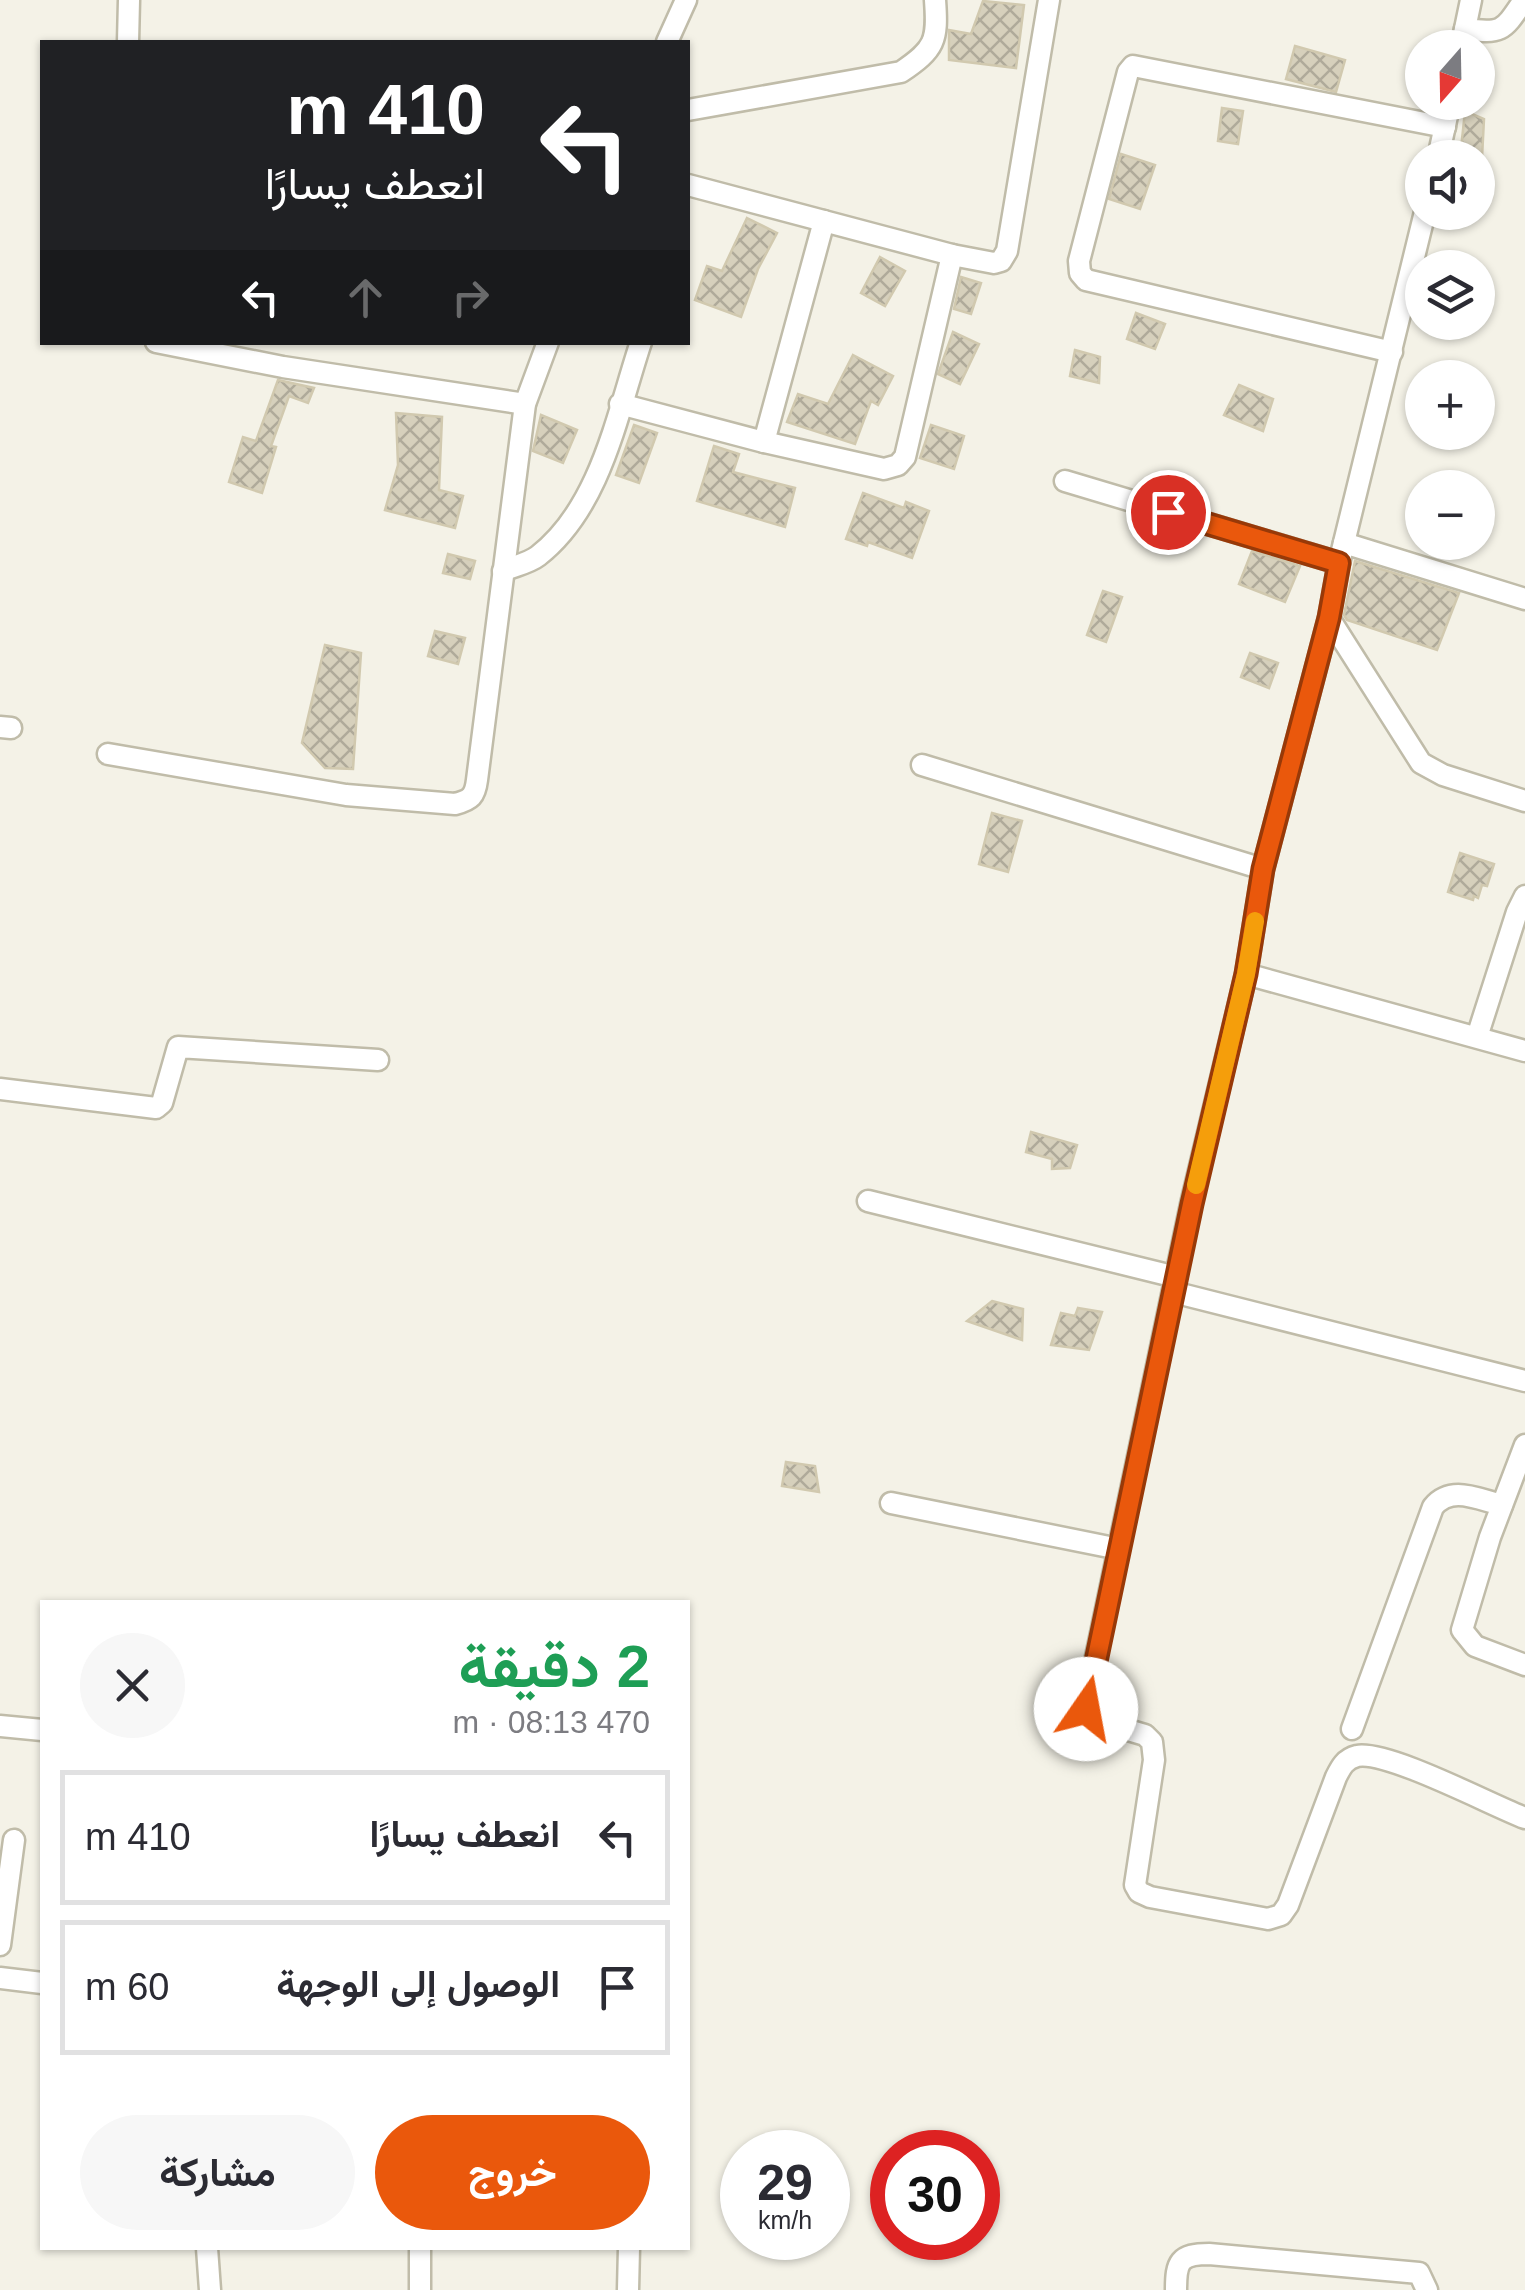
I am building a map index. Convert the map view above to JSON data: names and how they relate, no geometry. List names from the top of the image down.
{
  "north": "bottom",
  "page": {
    "map_buttons": ["+", "−"],
    "turn": ["410 m", "انعطف يسارًا"],
    "heading": ["2 دقيقة", "470 m · 08:13"],
    "list": [
      {
        "name": "انعطف يسارًا",
        "value": "410 m"
      },
      {
        "name": "الوصول إلى الوجهة",
        "value": "60 m"
      }
    ],
    "buttons": ["خروج", "مشاركة"],
    "speed": "29 km/h",
    "limit": "30"
  }
}
